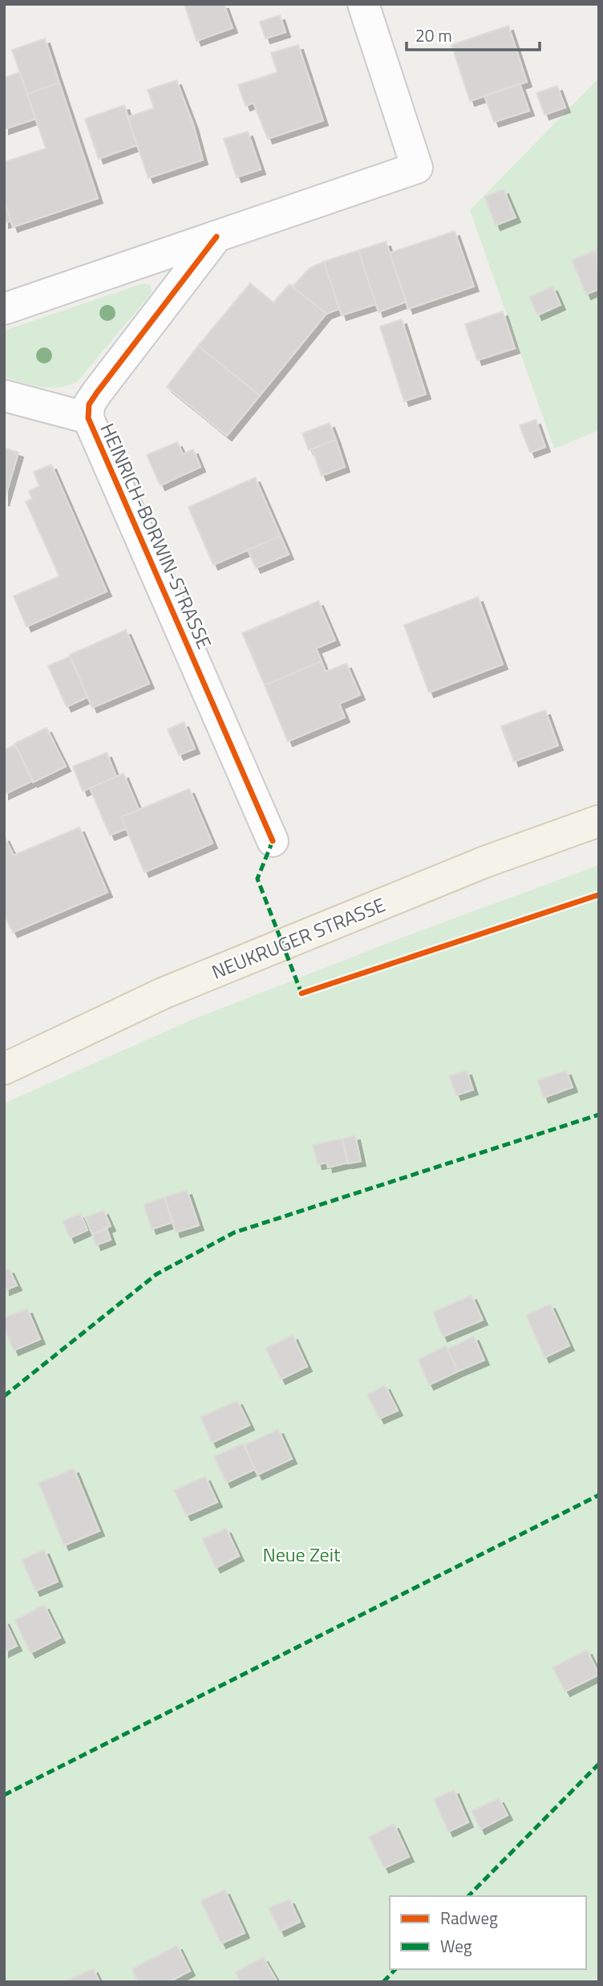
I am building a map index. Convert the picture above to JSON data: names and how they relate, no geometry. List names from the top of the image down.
{
  "streets": {
    "main road": ["NEUKRUGER STRASSE"],
    "street": ["HEINRICH-BORWIN-STRASSE"]
  },
  "parks": ["Neue Zeit"],
  "legend": ["Radweg", "Weg"],
  "scale_bar": "20 m"
}
